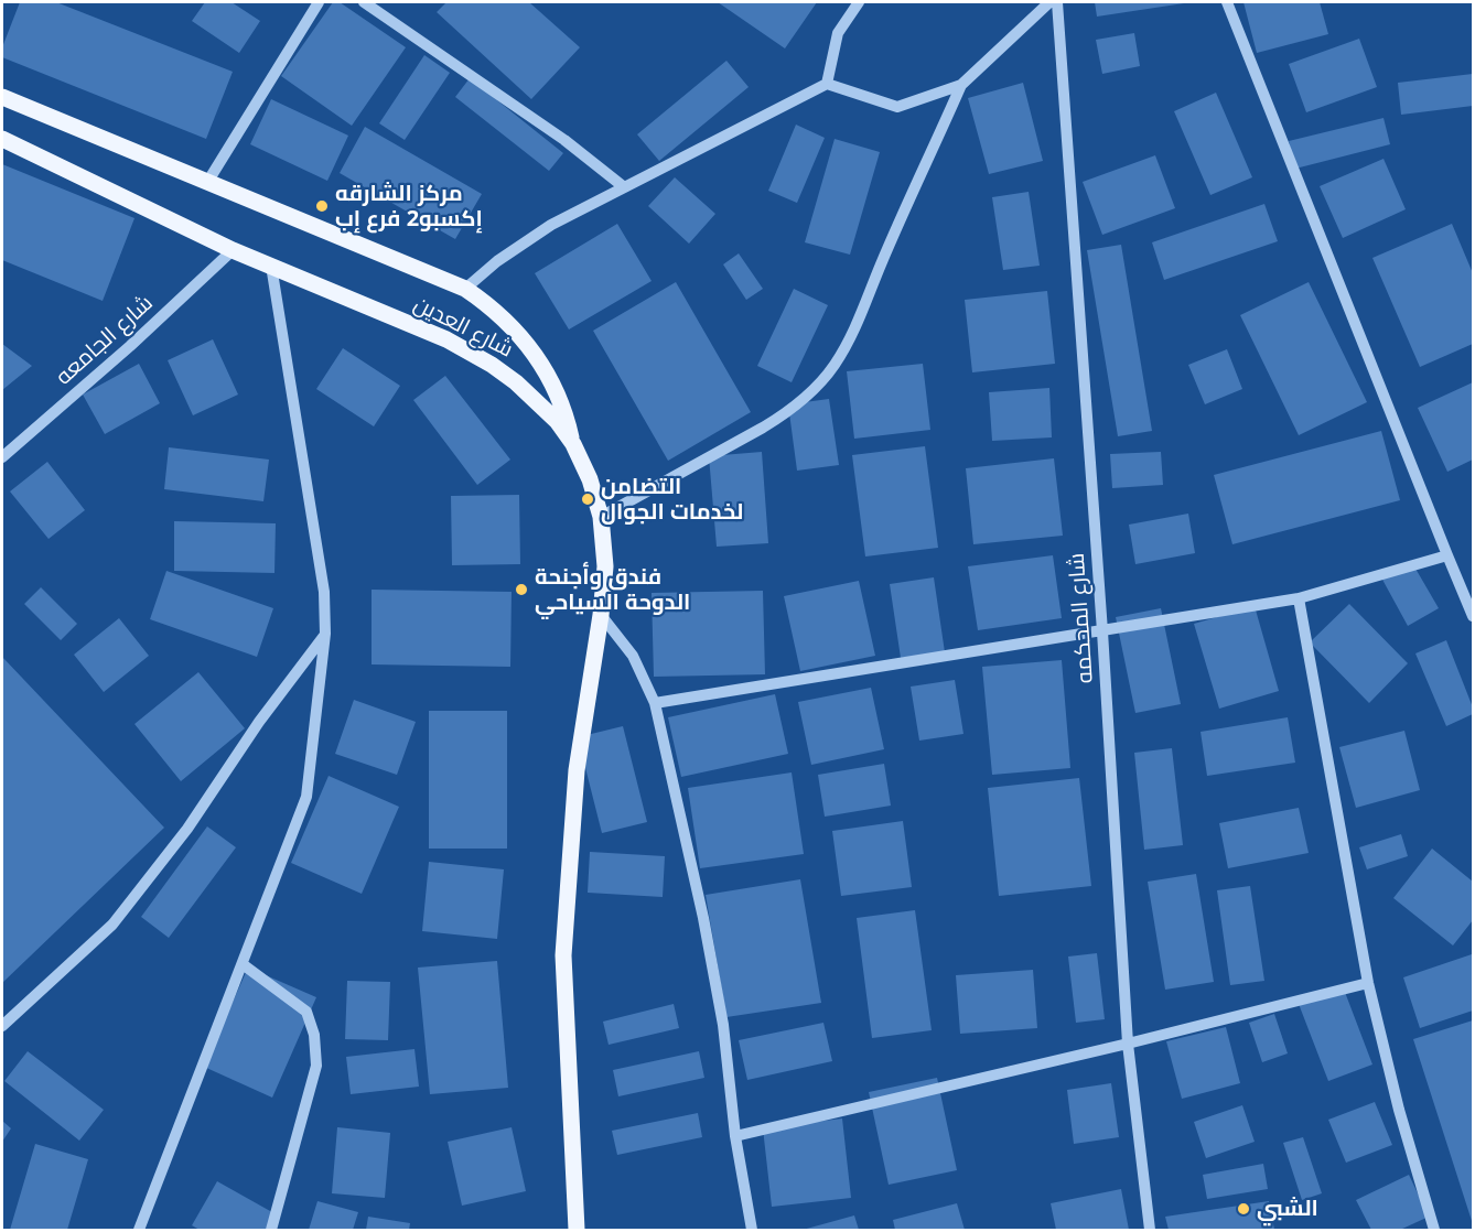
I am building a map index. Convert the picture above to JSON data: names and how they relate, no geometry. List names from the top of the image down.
{
  "streets": {
    "main road": ["شارع العدين"],
    "street": ["شارع الجامعه", "شارع المحكمه"]
  },
  "crossings": [
    ["شارع العدين", "شارع الجامعه"]
  ],
  "places": [
    "مركز الشارقه إكسبو2 فرع إب",
    "التضامن لخدمات الجوال",
    "فندق وأجنحة الدوحة السياحي",
    "الشبي"
  ]
}
